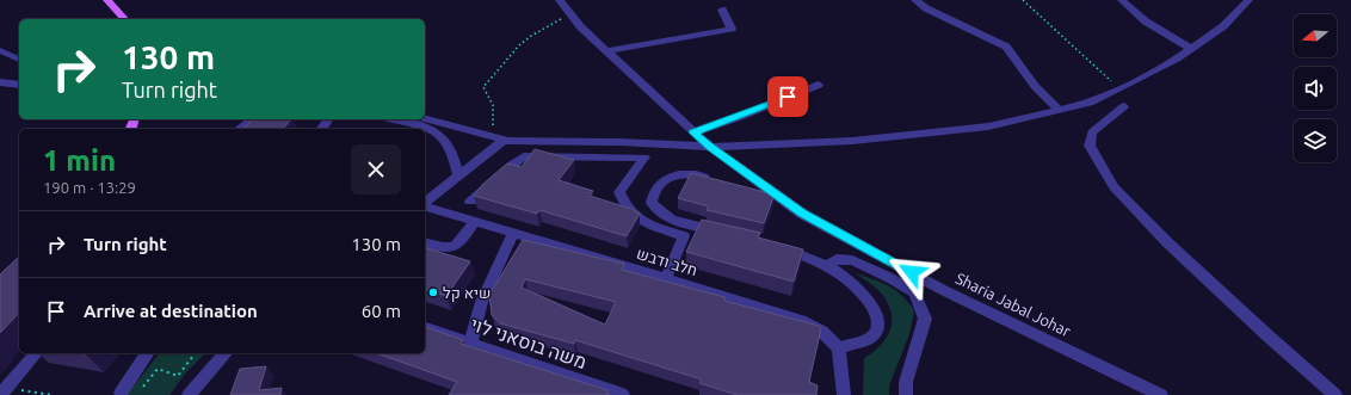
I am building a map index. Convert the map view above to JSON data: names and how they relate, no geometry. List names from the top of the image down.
{
  "streets": {
    "street": ["חלב ודבש", "Sharia Jabal Johar", "משה בוסאני לוי"]
  },
  "places": ["שיא קל"],
  "north": "left",
  "page": {
    "turn": ["130 m", "Turn right"],
    "heading": ["1 min", "190 m · 13:29"],
    "list": [
      {
        "name": "Turn right",
        "value": "130 m"
      },
      {
        "name": "Arrive at destination",
        "value": "60 m"
      }
    ]
  }
}
